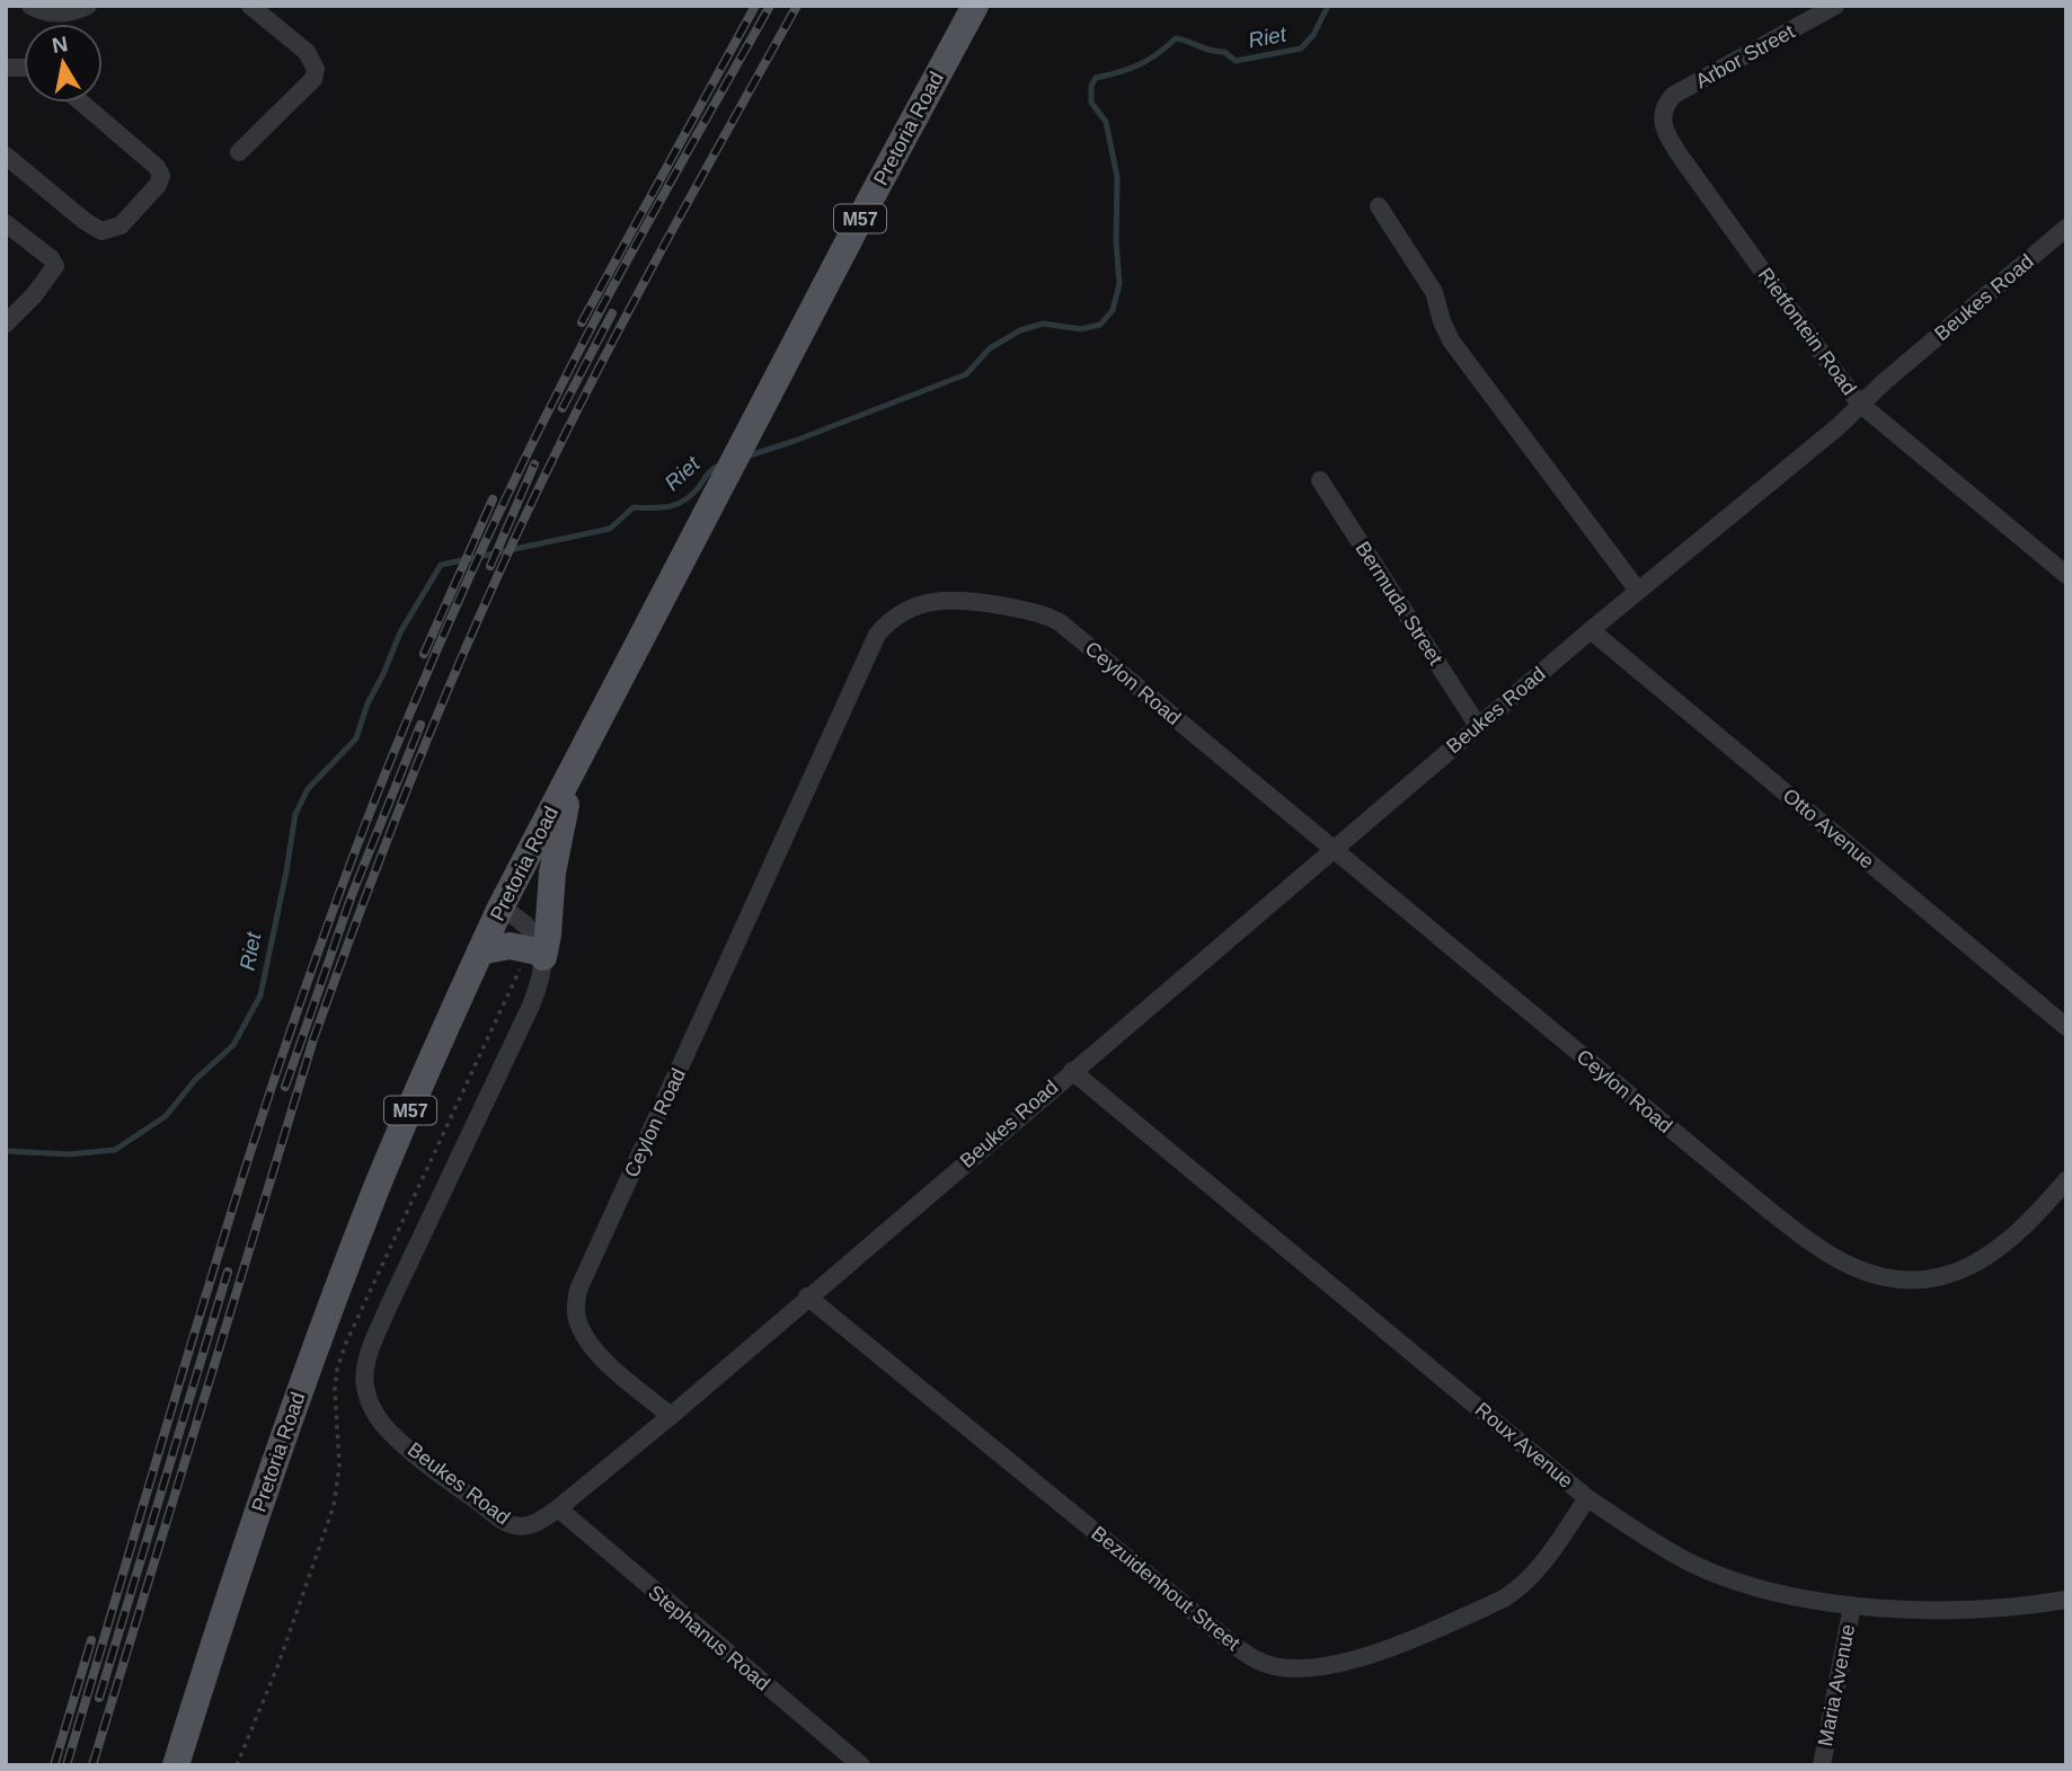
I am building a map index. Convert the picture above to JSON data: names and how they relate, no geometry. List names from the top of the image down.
{
  "streets": {
    "main road": ["Pretoria Road", "M57"],
    "street": [
      "Arbor Street",
      "Beukes Road",
      "Rietfontein Road",
      "Bermuda Street",
      "Ceylon Road",
      "Otto Avenue",
      "Roux Avenue",
      "Bezuidenhout Street",
      "Stephanus Road",
      "Maria Avenue"
    ]
  },
  "crossings": [
    ["Arbor Street", "Rietfontein Road"],
    ["Beukes Road", "Rietfontein Road"],
    ["Beukes Road", "Bermuda Street"],
    ["Beukes Road", "Ceylon Road"],
    ["Beukes Road", "Otto Avenue"],
    ["Beukes Road", "Roux Avenue"],
    ["Beukes Road", "Bezuidenhout Street"],
    ["Beukes Road", "Stephanus Road"],
    ["Roux Avenue", "Bezuidenhout Street"],
    ["Roux Avenue", "Maria Avenue"]
  ],
  "water": ["Riet"],
  "north": "top"
}
